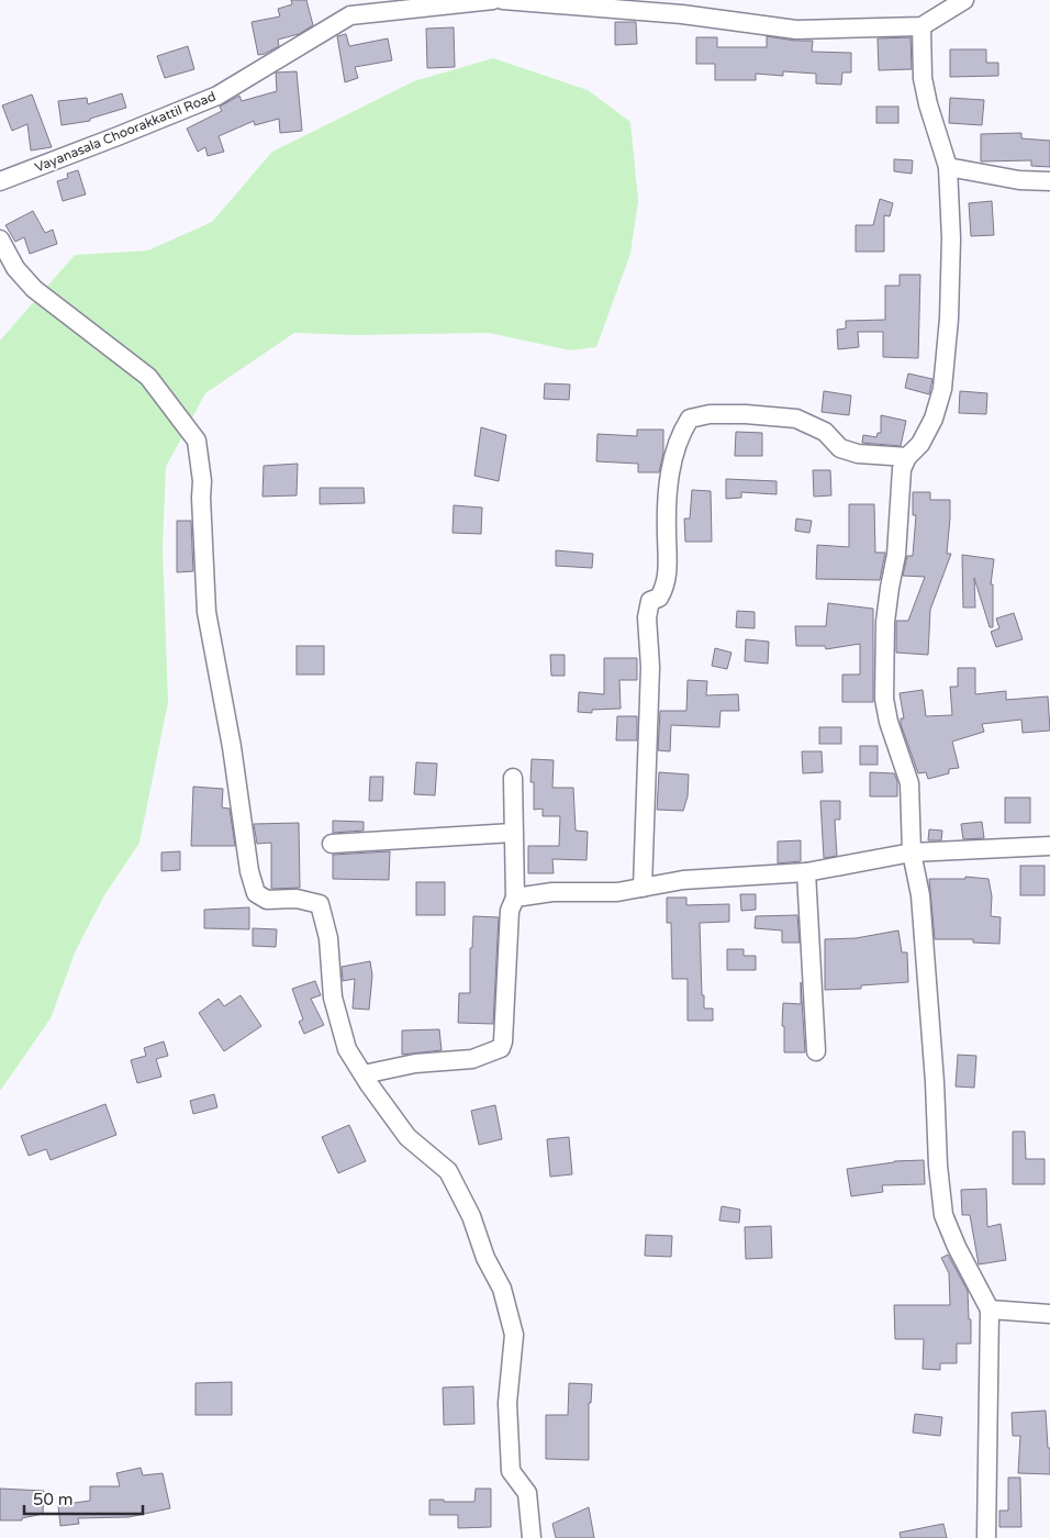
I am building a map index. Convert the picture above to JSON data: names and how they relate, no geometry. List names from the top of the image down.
{
  "streets": {
    "street": ["Vayanasala Choorakkattil Road"]
  },
  "scale_bar": "50 m"
}
